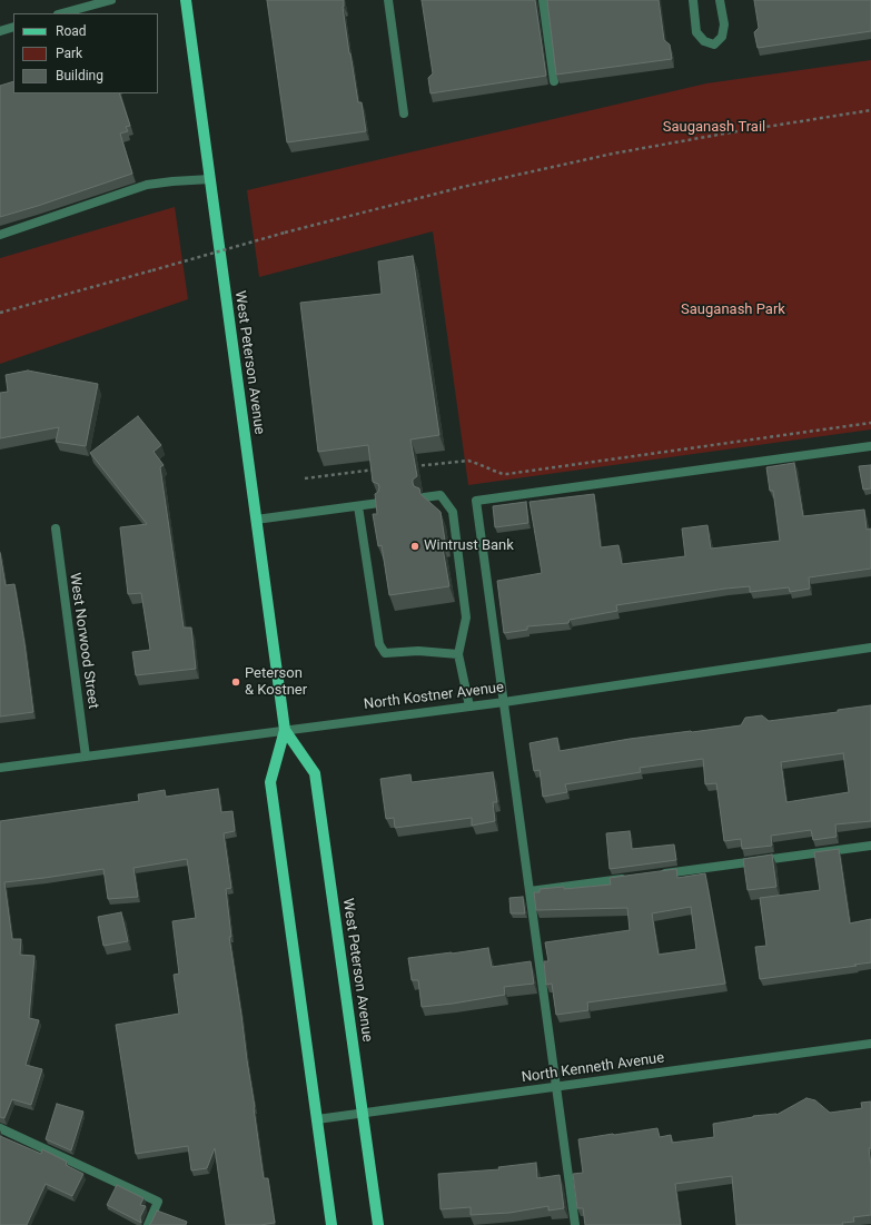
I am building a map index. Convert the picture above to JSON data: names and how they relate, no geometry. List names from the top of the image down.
{
  "streets": {
    "main road": ["West Peterson Avenue"],
    "street": ["West Norwood Street", "North Kostner Avenue", "North Kenneth Avenue"]
  },
  "crossings": [
    ["West Peterson Avenue", "North Kostner Avenue"],
    ["West Peterson Avenue", "North Kenneth Avenue"],
    ["West Norwood Street", "North Kostner Avenue"]
  ],
  "parks": ["Sauganash Trail", "Sauganash Park"],
  "places": ["Wintrust Bank", "Peterson & Kostner"],
  "legend": ["Road", "Park", "Building"]
}
